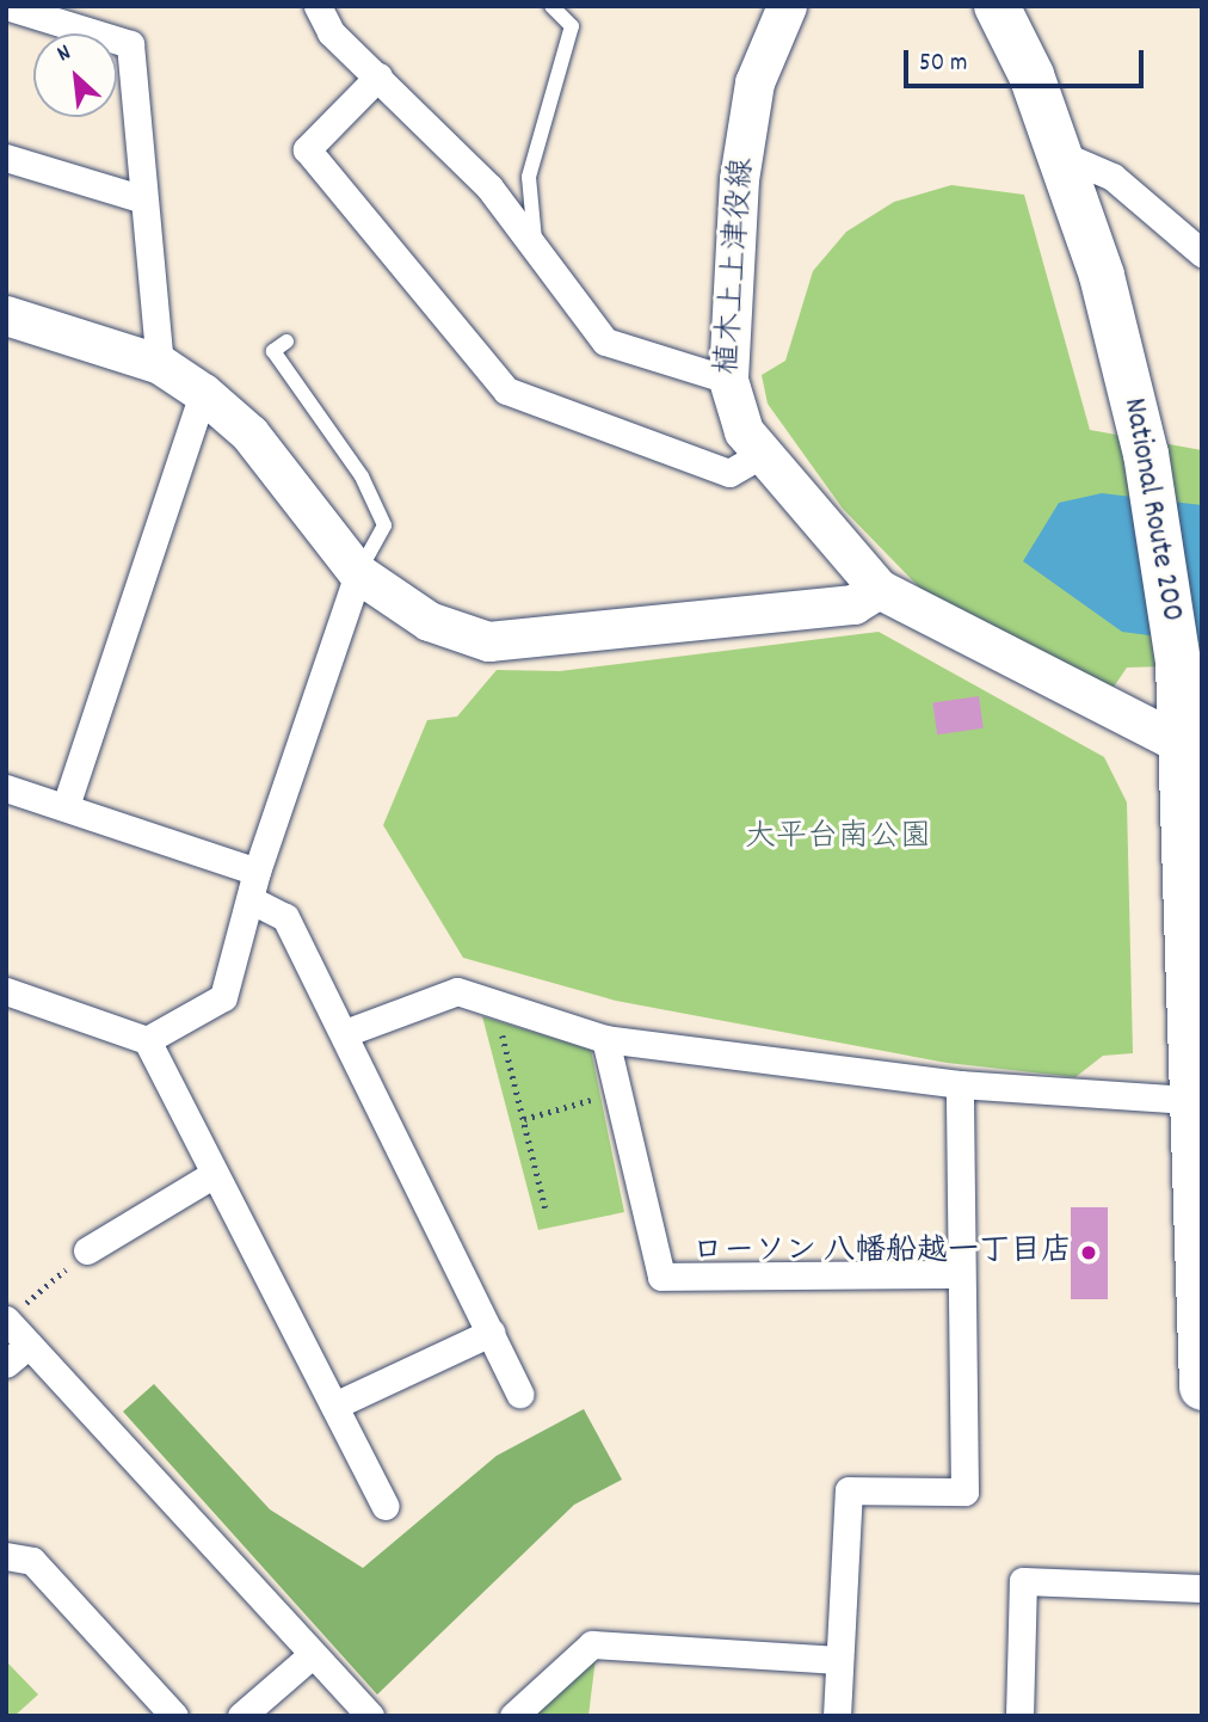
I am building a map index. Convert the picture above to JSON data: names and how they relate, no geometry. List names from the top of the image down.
{
  "streets": {
    "highway": ["National Route 200"],
    "street": ["植木上上津役線"]
  },
  "crossings": [
    ["植木上上津役線", "National Route 200"]
  ],
  "parks": ["大平台南公園"],
  "places": ["ローソン 八幡船越一丁目店"],
  "scale_bar": "50 m",
  "north": "top left"
}
